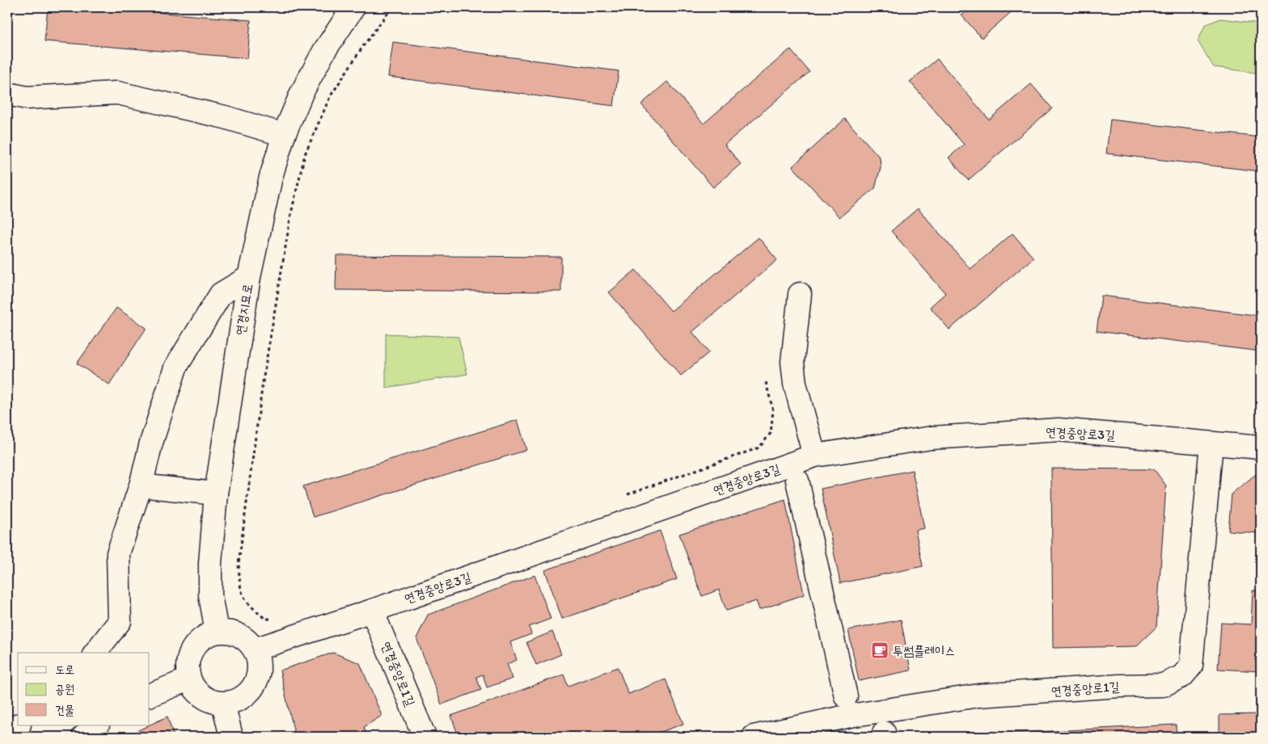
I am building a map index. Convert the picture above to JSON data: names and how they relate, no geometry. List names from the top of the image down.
{
  "streets": {
    "street": ["연경지묘로", "연경중앙로3길", "연경중앙로1길"]
  },
  "crossings": [
    ["연경지묘로", "연경중앙로3길"],
    ["연경중앙로3길", "연경중앙로1길"]
  ],
  "places": {
    "cafe": ["투썸플레이스"]
  },
  "legend": ["도로", "공원", "건물"]
}
